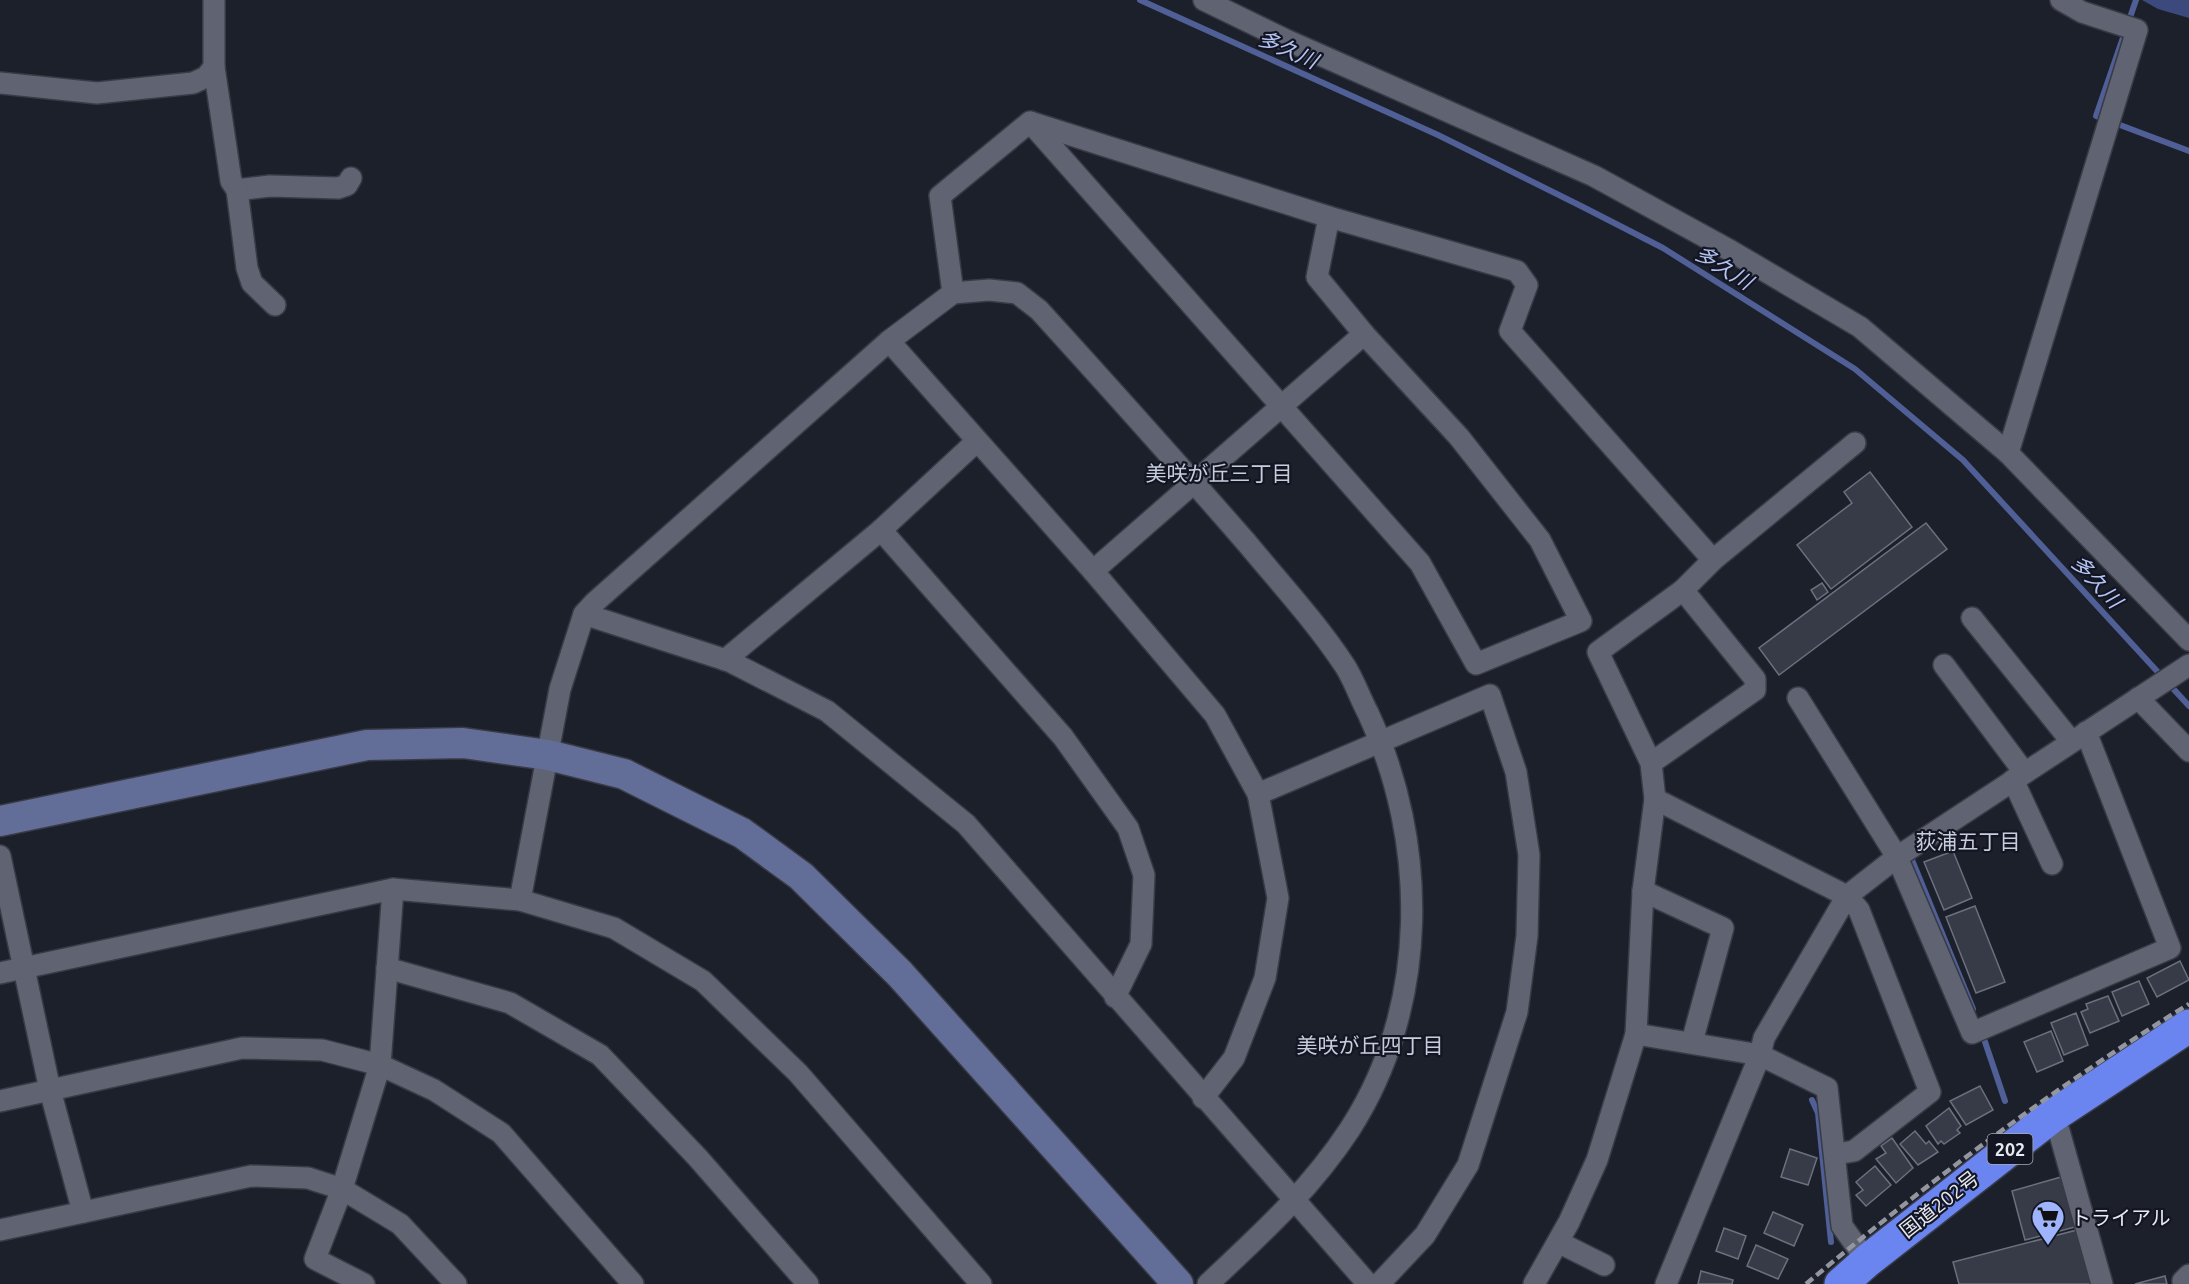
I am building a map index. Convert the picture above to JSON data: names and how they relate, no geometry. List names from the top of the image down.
{
  "streets": {
    "highway": ["202", "国道202号"]
  },
  "districts": ["美咲が丘三丁目", "荻浦五丁目", "美咲が丘四丁目"],
  "water": ["多久川"],
  "places": {
    "supermarket": ["トライアル"]
  }
}
